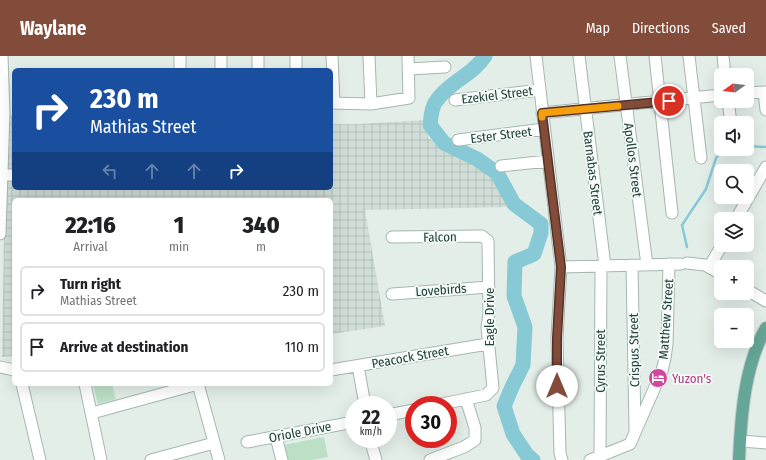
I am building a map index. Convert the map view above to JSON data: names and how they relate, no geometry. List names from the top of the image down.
{
  "streets": {
    "street": [
      "Ezekiel Street",
      "Ester Street",
      "Apollos Street",
      "Barnabas Street",
      "Falcon",
      "Lovebirds",
      "Eagle Drive",
      "Matthew Street",
      "Crispus Street",
      "Peacock Street",
      "Cyrus Street",
      "Oriole Drive"
    ]
  },
  "crossings": [
    ["Barnabas Street", "Cyrus Street"],
    ["Falcon", "Eagle Drive"],
    ["Lovebirds", "Eagle Drive"],
    ["Eagle Drive", "Peacock Street"],
    ["Matthew Street", "Crispus Street"],
    ["Matthew Street", "Cyrus Street"]
  ],
  "places": {
    "hotel": ["Yuzon's"]
  },
  "north": "left",
  "page": {
    "header": "Waylane",
    "nav": ["Map", "Directions", "Saved"],
    "map_buttons": ["+", "−"],
    "turn": ["230 m", "Mathias Street"],
    "eta": [
      "22:16",
      "Arrival",
      "1",
      "min",
      "340",
      "m"
    ],
    "list": [
      {
        "name": "Turn right",
        "note": "Mathias Street",
        "value": "230 m"
      },
      {
        "name": "Arrive at destination",
        "value": "110 m"
      }
    ],
    "speed": "22 km/h",
    "limit": "30"
  }
}
